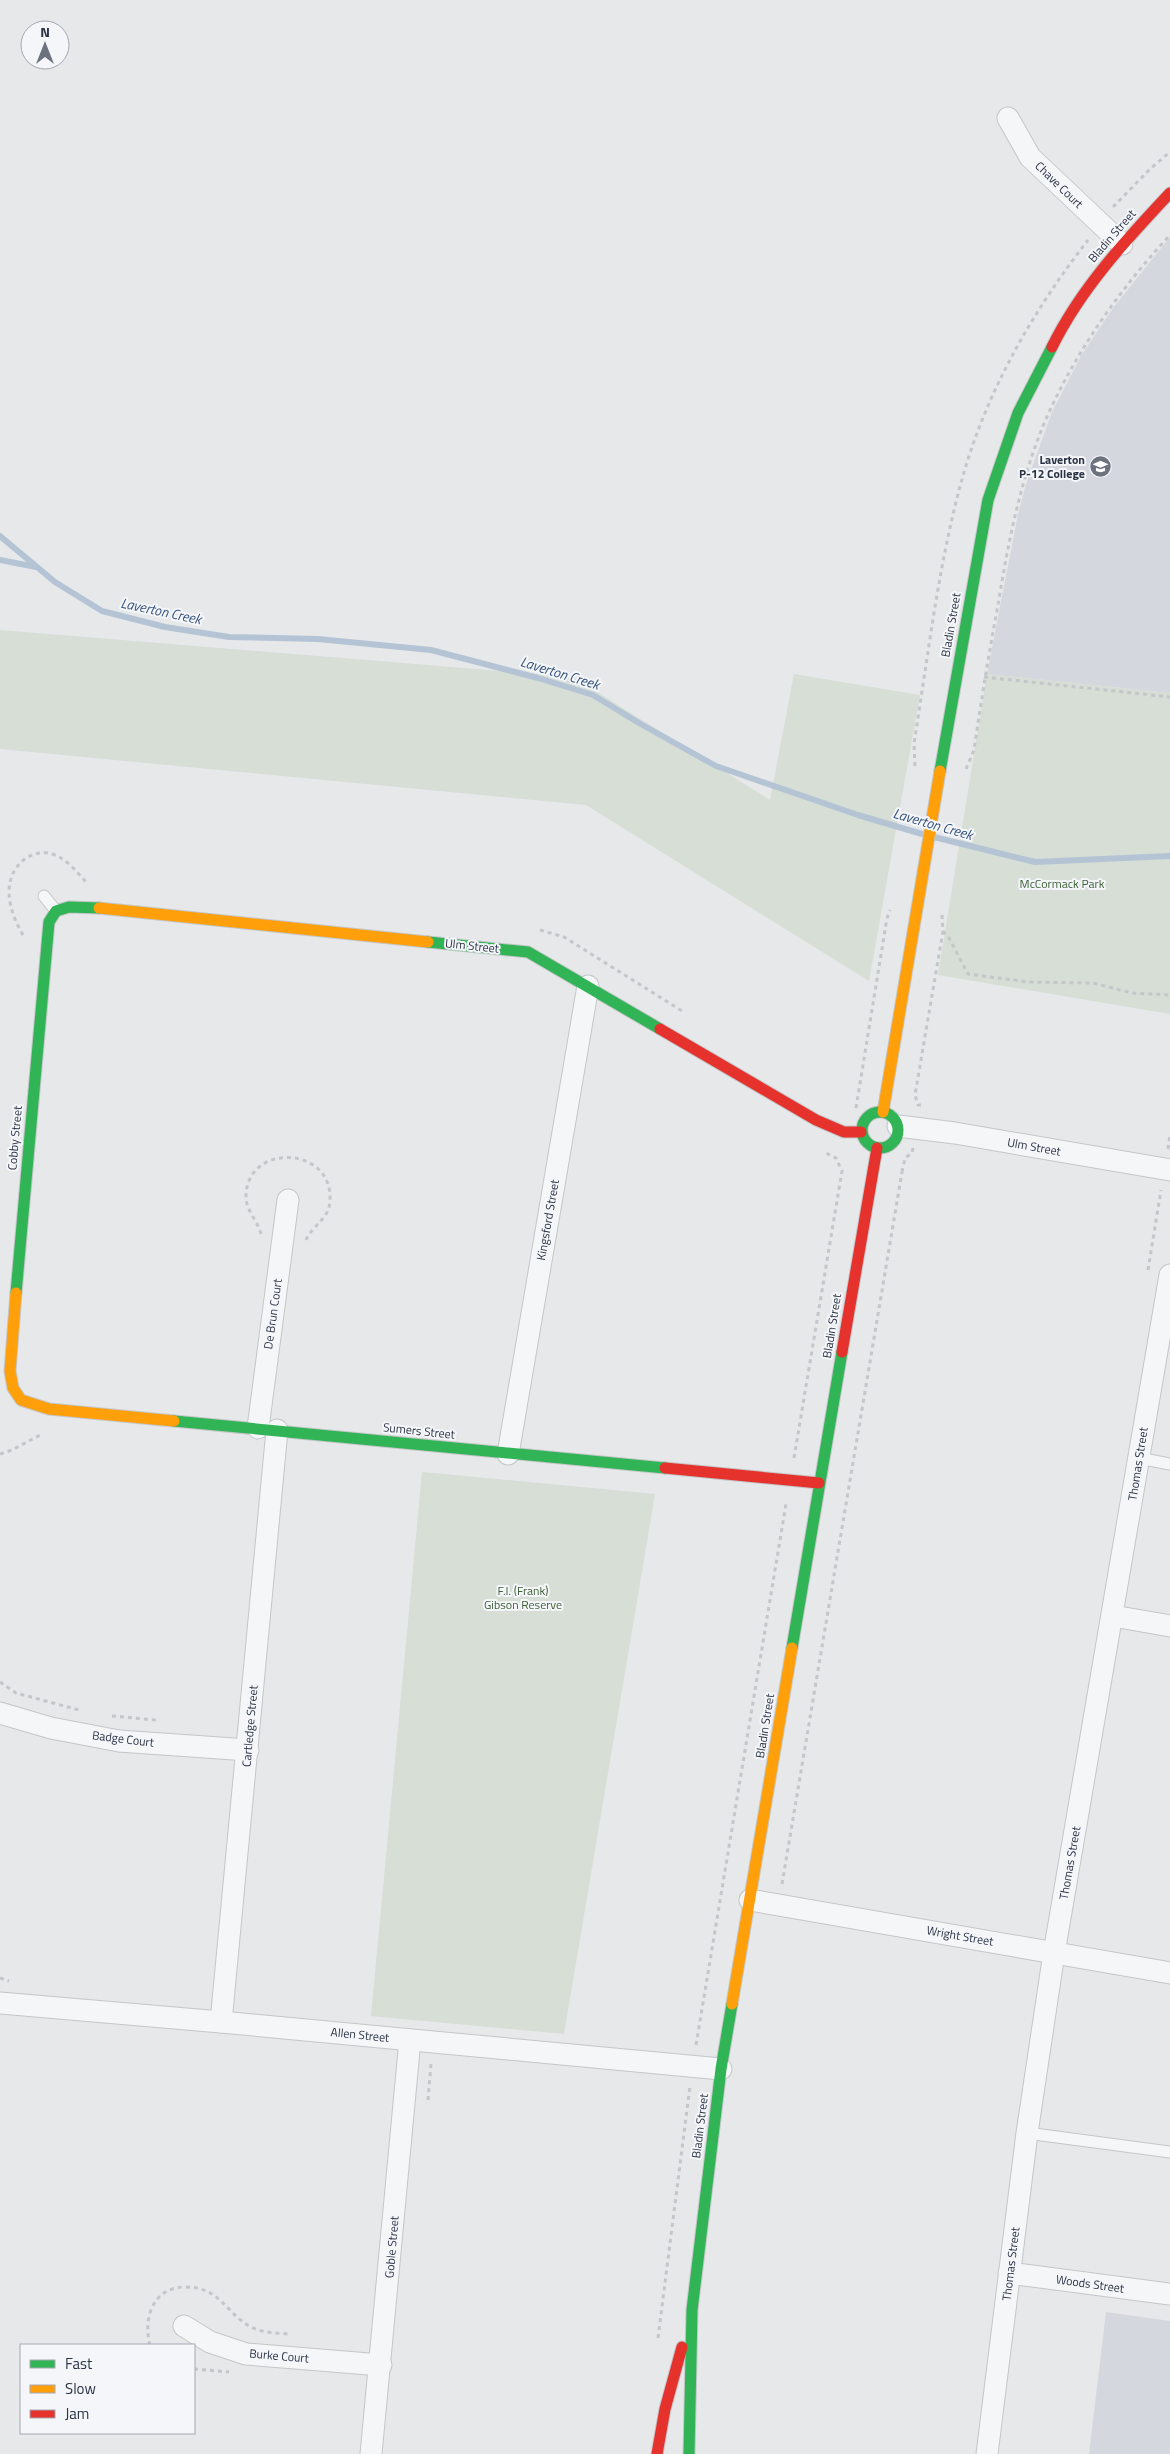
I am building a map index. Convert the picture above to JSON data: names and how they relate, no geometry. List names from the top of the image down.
{
  "streets": {
    "street": [
      "Chave Court",
      "Bladin Street",
      "Ulm Street",
      "Cobby Street",
      "Kingsford Street",
      "De Brun Court",
      "Sumers Street",
      "Thomas Street",
      "Cartledge Street",
      "Badge Court",
      "Wright Street",
      "Allen Street",
      "Goble Street",
      "Woods Street",
      "Burke Court"
    ]
  },
  "crossings": [
    ["Chave Court", "Bladin Street"],
    ["Bladin Street", "Ulm Street"],
    ["Bladin Street", "Sumers Street"],
    ["Bladin Street", "Wright Street"],
    ["Bladin Street", "Allen Street"],
    ["Ulm Street", "Cobby Street"],
    ["Ulm Street", "Kingsford Street"],
    ["Cobby Street", "Sumers Street"],
    ["Kingsford Street", "Sumers Street"],
    ["De Brun Court", "Sumers Street"],
    ["De Brun Court", "Cartledge Street"],
    ["Sumers Street", "Cartledge Street"],
    ["Thomas Street", "Wright Street"],
    ["Thomas Street", "Woods Street"],
    ["Cartledge Street", "Badge Court"],
    ["Cartledge Street", "Allen Street"],
    ["Allen Street", "Goble Street"],
    ["Goble Street", "Burke Court"]
  ],
  "water": ["Laverton Creek"],
  "parks": ["McCormack Park", "F.I. (Frank) Gibson Reserve"],
  "places": {
    "school or university": ["Laverton P-12 College"]
  },
  "legend": ["Fast", "Slow", "Jam"],
  "north": "top"
}
